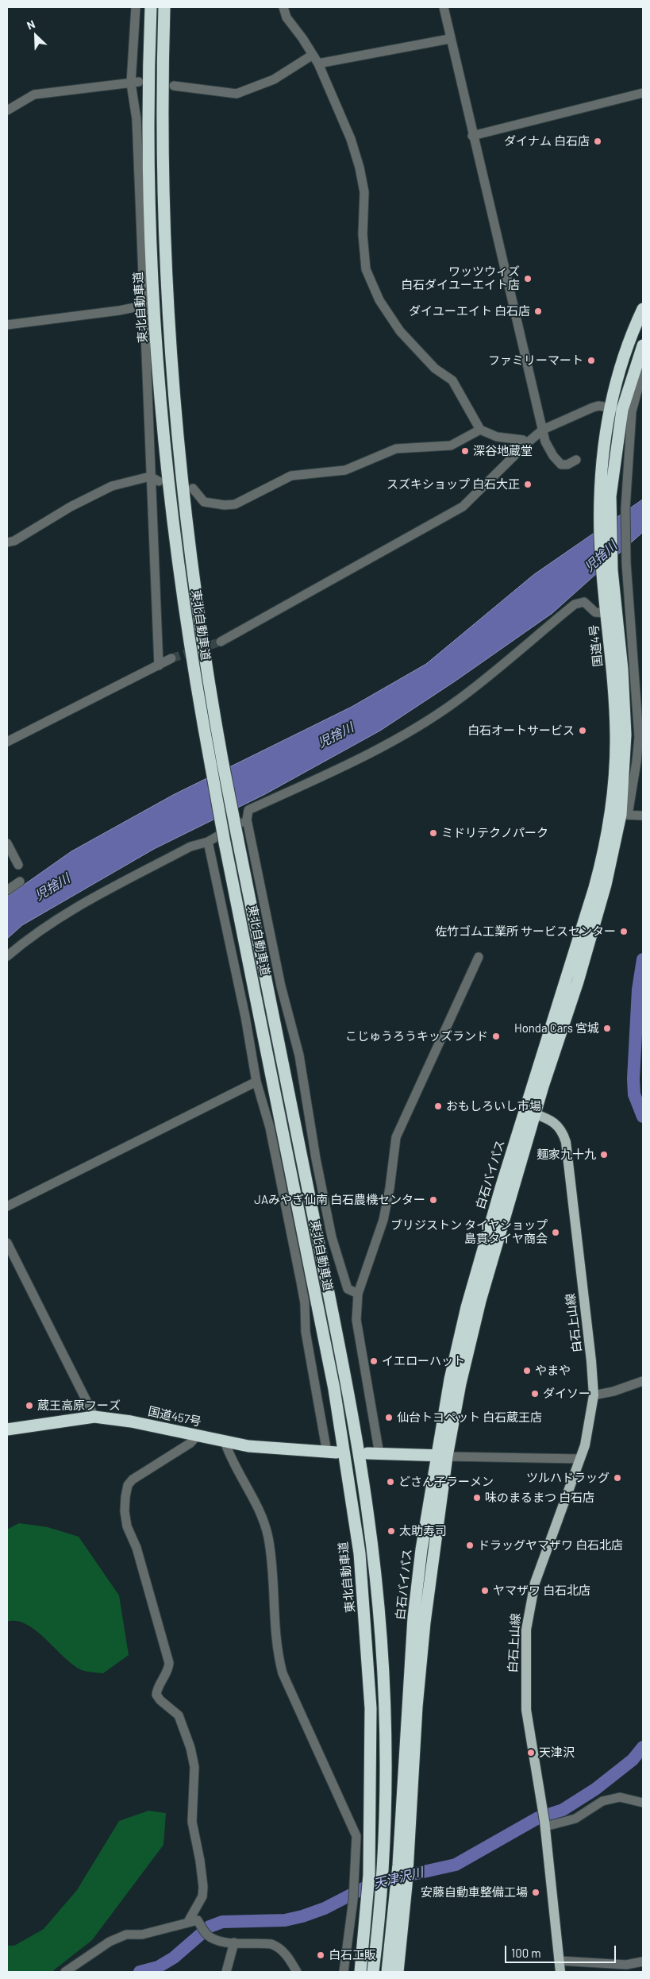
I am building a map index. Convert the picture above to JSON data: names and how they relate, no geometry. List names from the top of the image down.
{
  "streets": {
    "highway": [
      "東北自動車道",
      "国道4号",
      "白石バイパス",
      "国道457号"
    ],
    "main road": ["白石上山線"]
  },
  "crossings": [
    ["国道4号", "白石バイパス"],
    ["白石バイパス", "白石上山線"]
  ],
  "water": ["児捨川", "天津沢川"],
  "places": [
    "ダイナム 白石店",
    "ワッツウィズ 白石ダイユーエイト店",
    "ダイユーエイト 白石店",
    "ファミリーマート",
    "深谷地蔵堂",
    "スズキショップ 白石大正",
    "白石オートサービス",
    "ミドリテクノパーク",
    "佐竹ゴム工業所 サービスセンター",
    "Honda Cars 宮城",
    "こじゅうろうキッズランド",
    "おもしろいし市場",
    "麺家九十九",
    "JAみやぎ仙南 白石農機センター",
    "ブリジストン タイヤショップ 島貫タイヤ商会",
    "イエローハット",
    "やまや",
    "ダイソー",
    "蔵王高原フーズ",
    "仙台トヨペット 白石蔵王店",
    "ツルハドラッグ",
    "どさん子ラーメン",
    "味のまるまつ 白石店",
    "太助寿司",
    "ドラッグヤマザワ 白石北店",
    "ヤマザワ 白石北店",
    "天津沢",
    "安藤自動車整備工場",
    "白石工販"
  ],
  "scale_bar": "100 m",
  "north": "top left"
}
